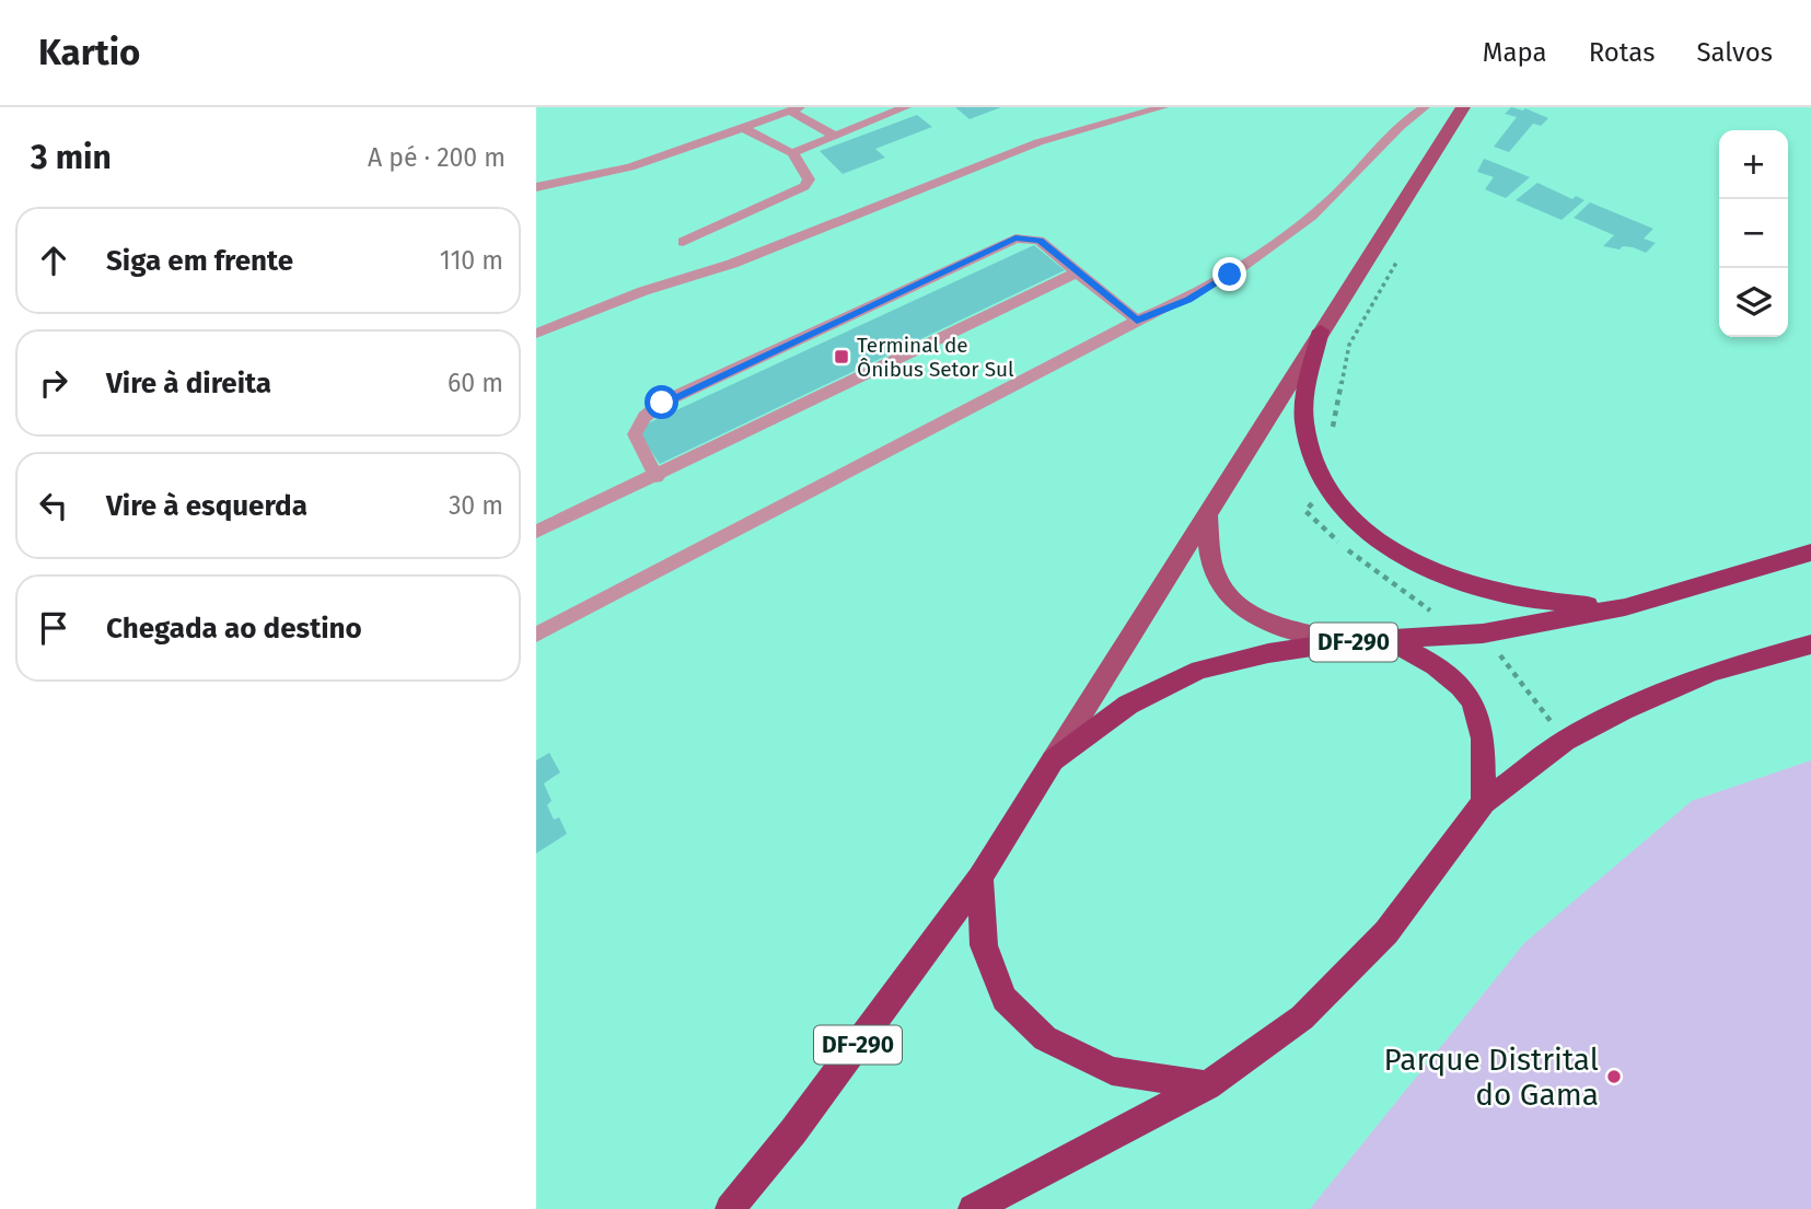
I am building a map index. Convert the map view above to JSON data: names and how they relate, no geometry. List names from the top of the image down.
{
  "streets": {
    "highway": ["DF-290"]
  },
  "places": {
    "transit": ["Terminal de Ônibus Setor Sul"],
    "other": ["Parque Distrital do Gama"]
  },
  "page": {
    "header": "Kartio",
    "nav": ["Mapa", "Rotas", "Salvos"],
    "heading": ["3 min", "A pé · 200 m"],
    "map_buttons": ["+", "−"],
    "list": [
      ["Siga em frente", "110 m"],
      ["Vire à direita", "60 m"],
      ["Vire à esquerda", "30 m"],
      "Chegada ao destino"
    ]
  }
}
